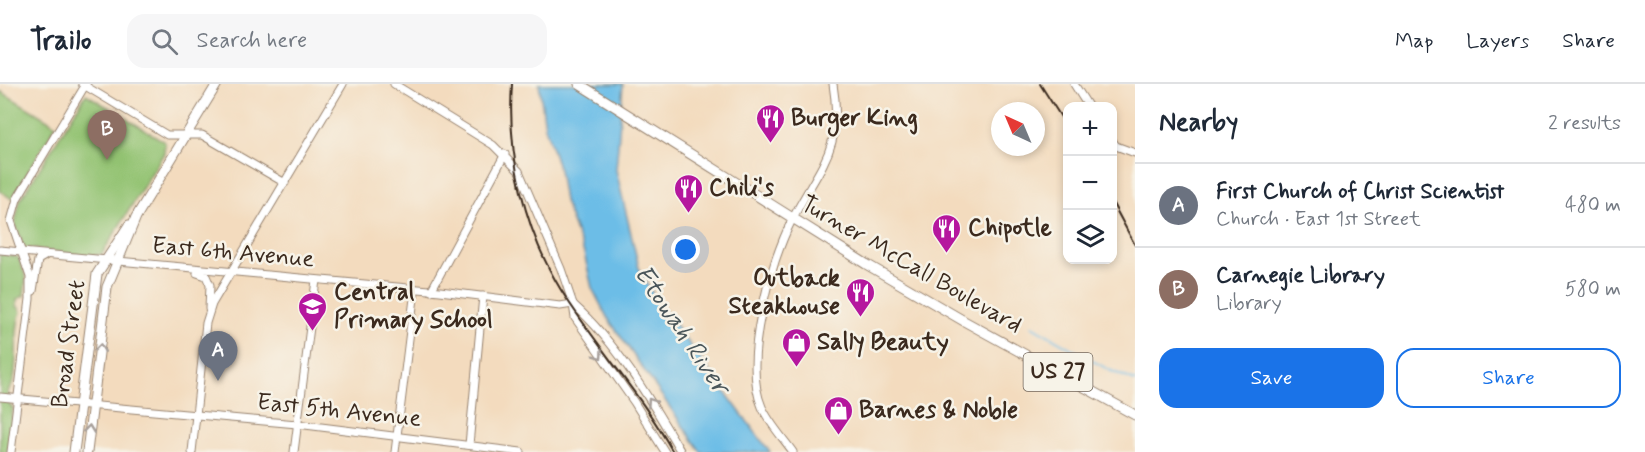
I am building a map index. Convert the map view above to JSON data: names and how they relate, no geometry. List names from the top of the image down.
{
  "streets": {
    "main road": ["Turner McCall Boulevard", "Broad Street", "US 27"],
    "street": ["East 6th Avenue", "East 5th Avenue"]
  },
  "crossings": [
    ["East 6th Avenue", "Broad Street"],
    ["Broad Street", "East 5th Avenue"]
  ],
  "water": ["Etowah River"],
  "places": {
    "restaurant": [
      "Burger King",
      "Chili's",
      "Chipotle",
      "Outback Steakhouse"
    ],
    "school or university": ["Central Primary School"],
    "shop": ["Sally Beauty", "Barnes & Noble"]
  },
  "north": "top left",
  "page": {
    "header": "Trailo",
    "search": "Search here",
    "nav": ["Map", "Layers", "Share"],
    "heading": ["Nearby", "2 results"],
    "map_buttons": ["+", "−"],
    "pins": ["B", "A"],
    "list": [
      {
        "mark": "A",
        "name": "First Church of Christ Scientist",
        "note": "Church · East 1st Street",
        "value": "480 m"
      },
      {
        "mark": "B",
        "name": "Carnegie Library",
        "note": "Library",
        "value": "580 m"
      }
    ],
    "buttons": ["Save", "Share"]
  }
}
